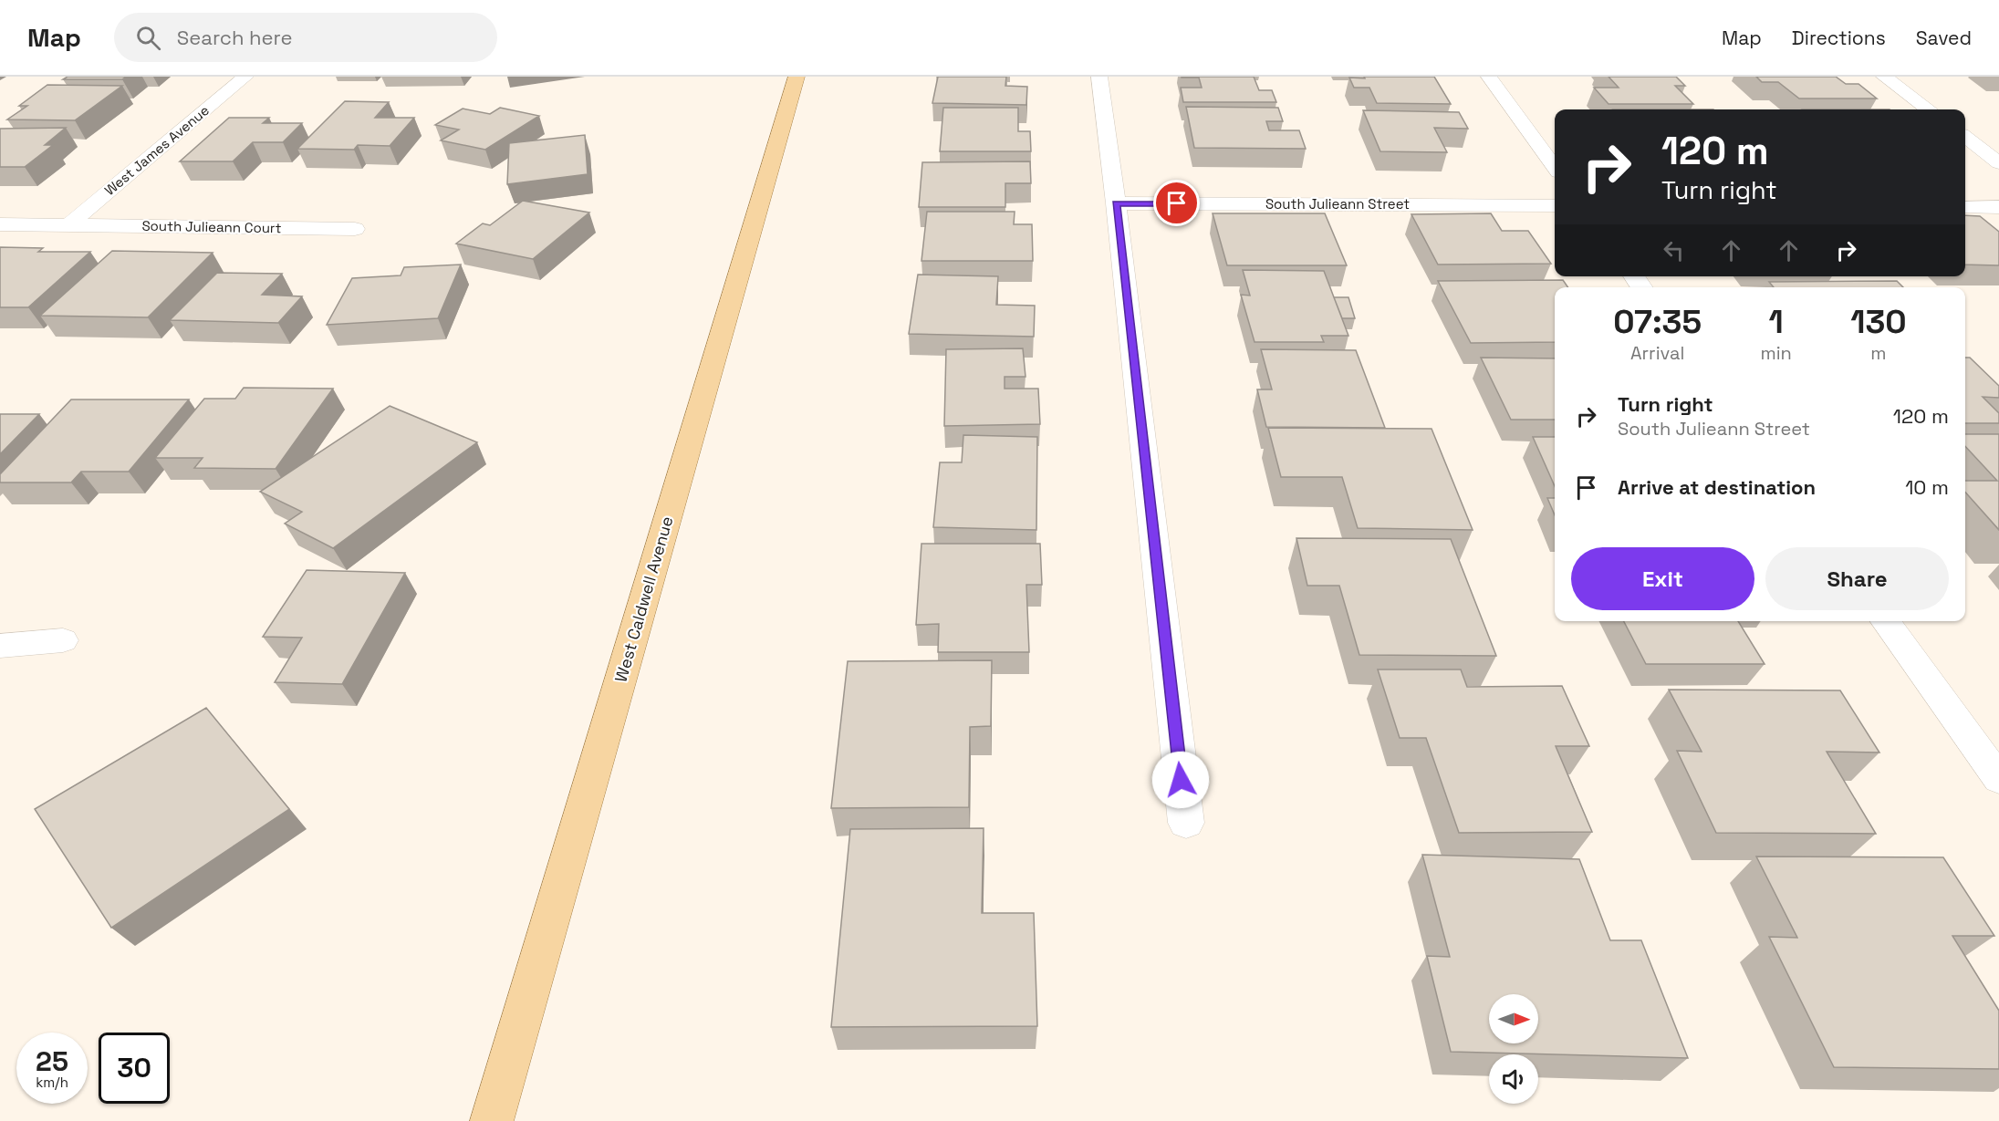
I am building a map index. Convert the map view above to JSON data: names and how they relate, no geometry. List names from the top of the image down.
{
  "streets": {
    "main road": ["West Caldwell Avenue"],
    "street": ["West James Avenue", "South Julieann Street", "South Julieann Court"]
  },
  "crossings": [
    ["West James Avenue", "South Julieann Court"]
  ],
  "north": "right",
  "page": {
    "header": "Map",
    "search": "Search here",
    "nav": ["Map", "Directions", "Saved"],
    "turn": ["120 m", "Turn right"],
    "eta": [
      "07:35",
      "Arrival",
      "1",
      "min",
      "130",
      "m"
    ],
    "list": [
      {
        "name": "Turn right",
        "note": "South Julieann Street",
        "value": "120 m"
      },
      {
        "name": "Arrive at destination",
        "value": "10 m"
      }
    ],
    "buttons": ["Exit", "Share"],
    "speed": "25 km/h",
    "limit": "30"
  }
}
